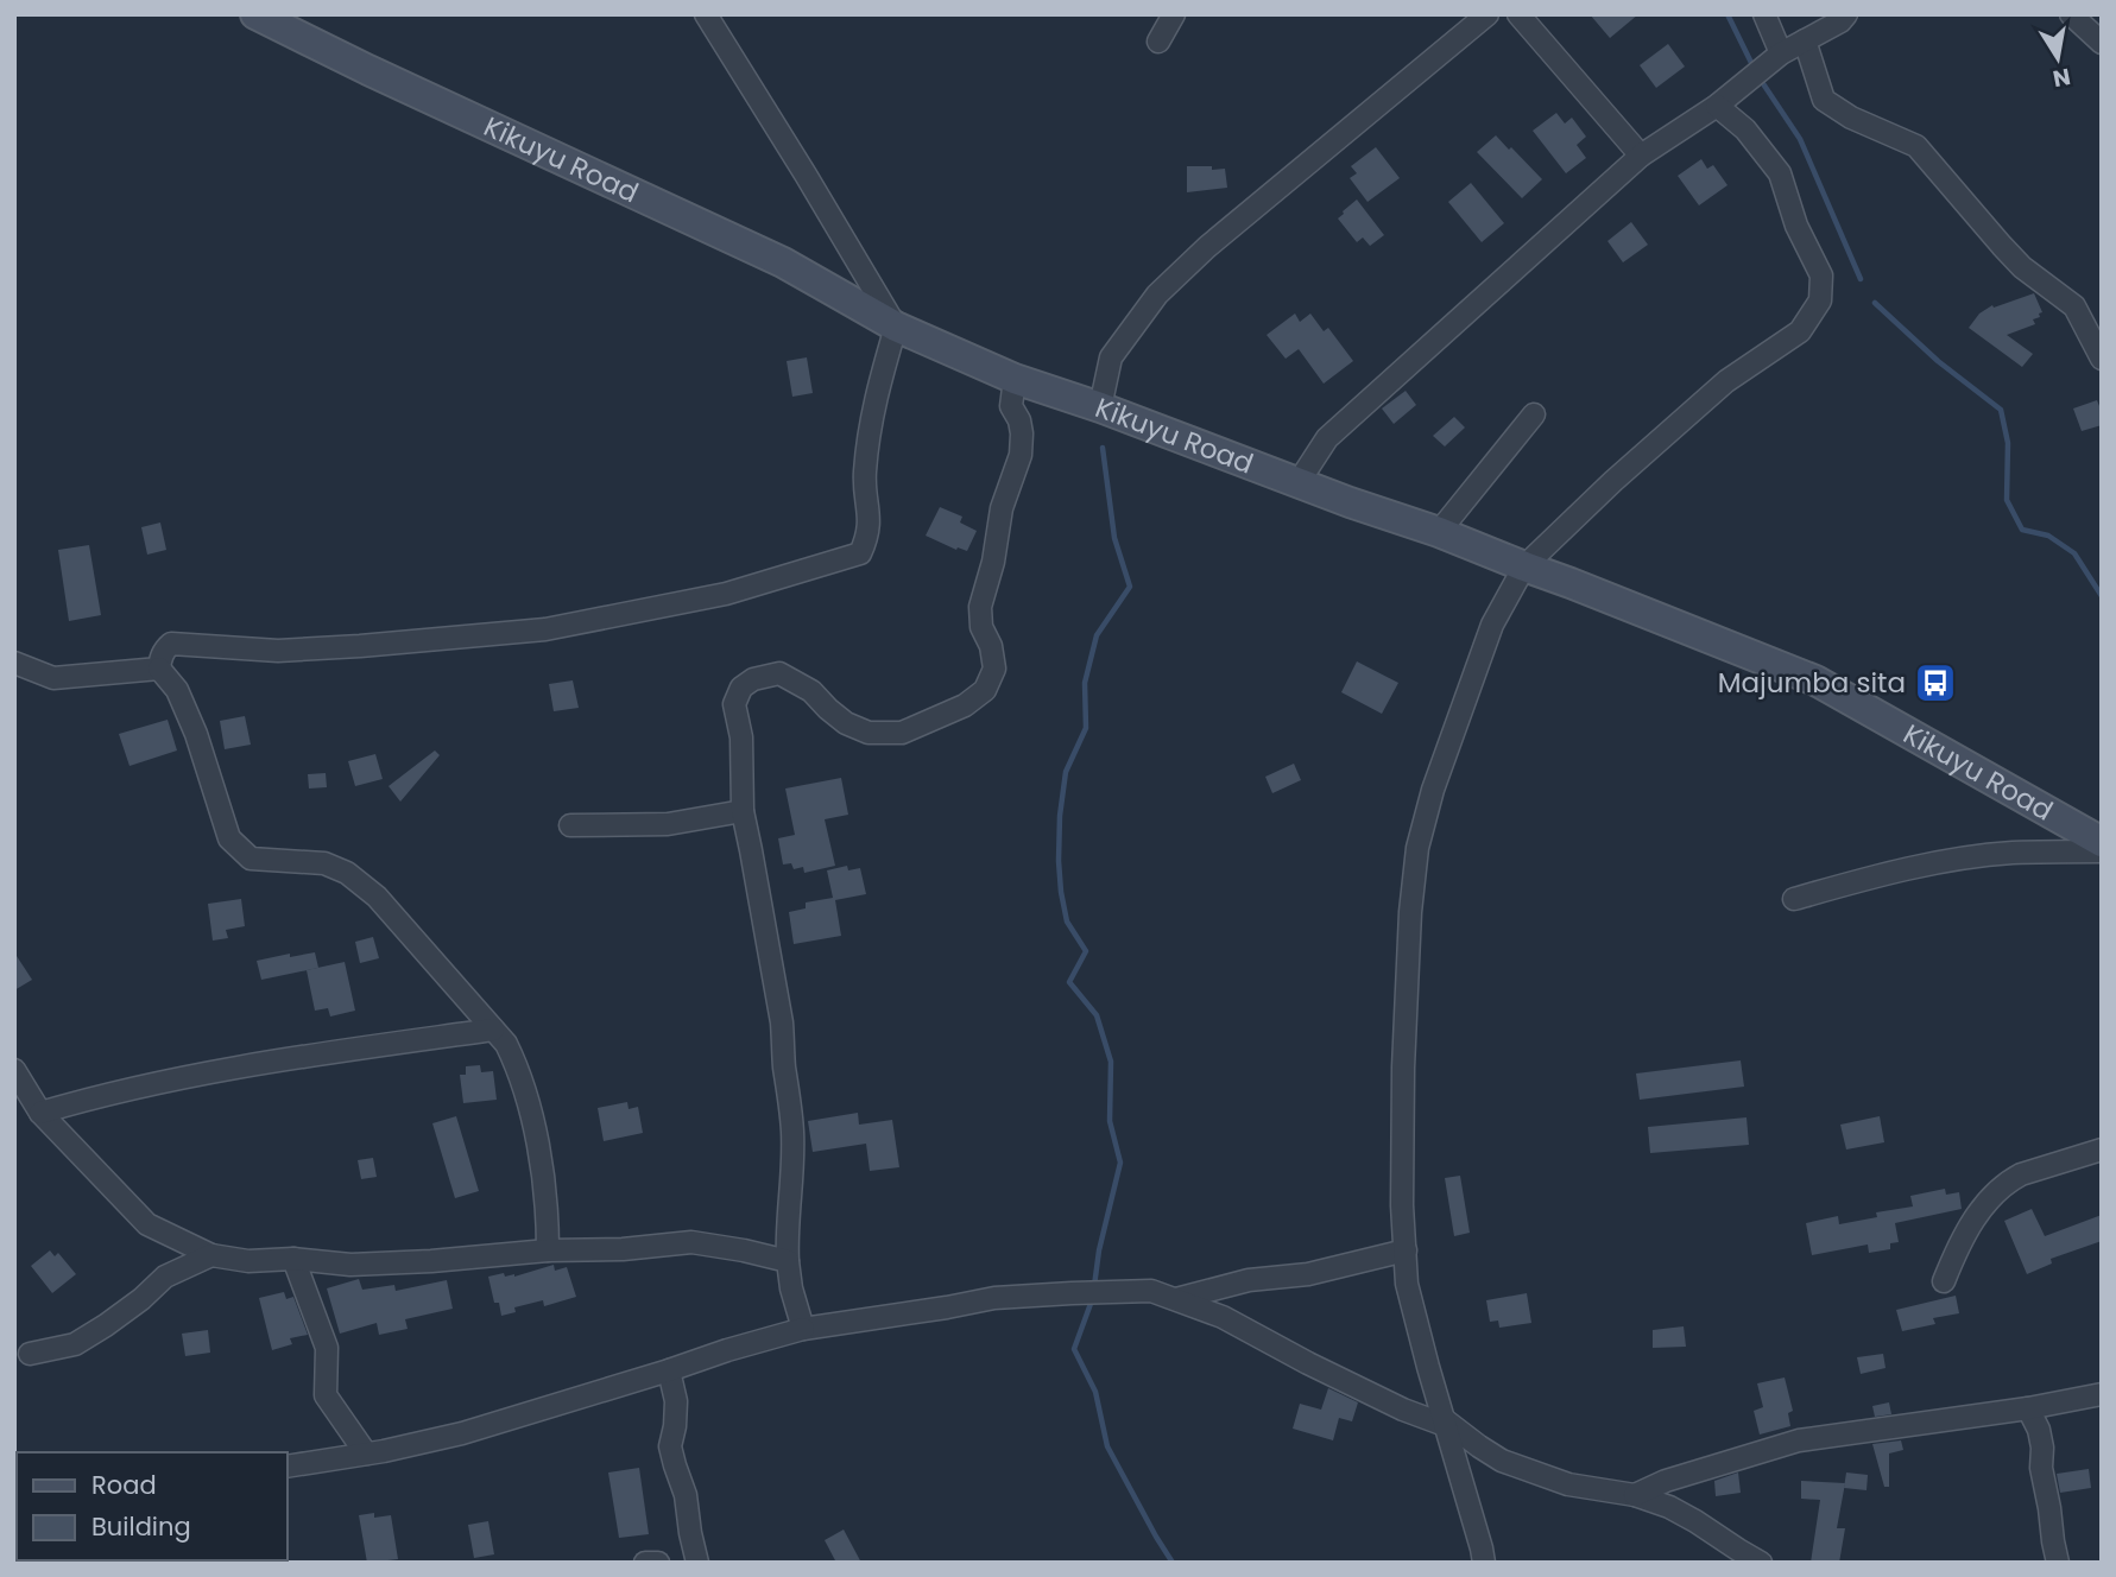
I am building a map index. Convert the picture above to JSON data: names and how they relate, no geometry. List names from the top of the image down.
{
  "streets": {
    "main road": ["Kikuyu Road"]
  },
  "places": {
    "bus stop": ["Majumba sita"]
  },
  "legend": ["Road", "Building"],
  "north": "bottom"
}
